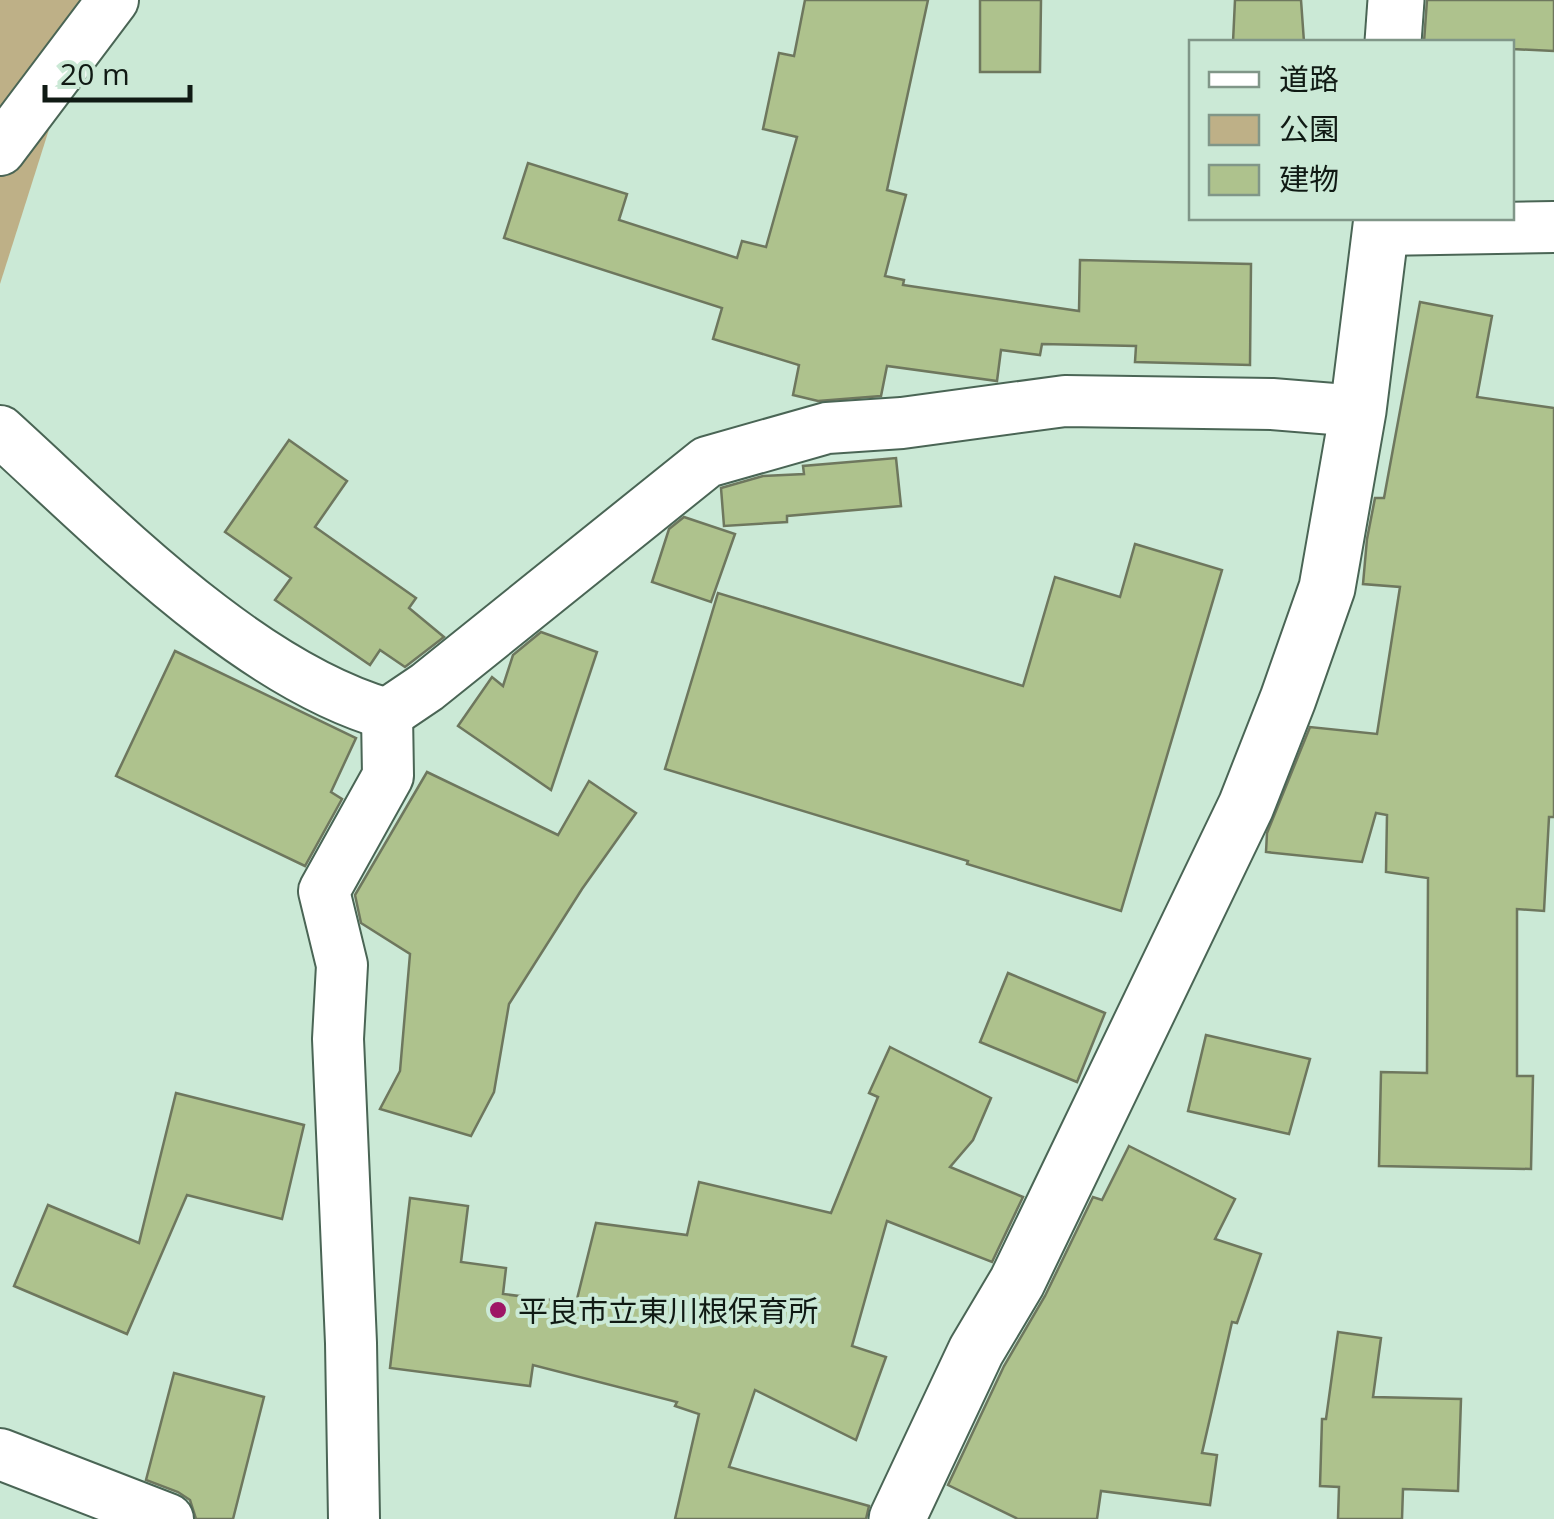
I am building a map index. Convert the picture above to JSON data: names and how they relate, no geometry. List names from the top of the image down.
{
  "places": ["平良市立東川根保育所"],
  "legend": ["道路", "公園", "建物"],
  "scale_bar": "20 m"
}
